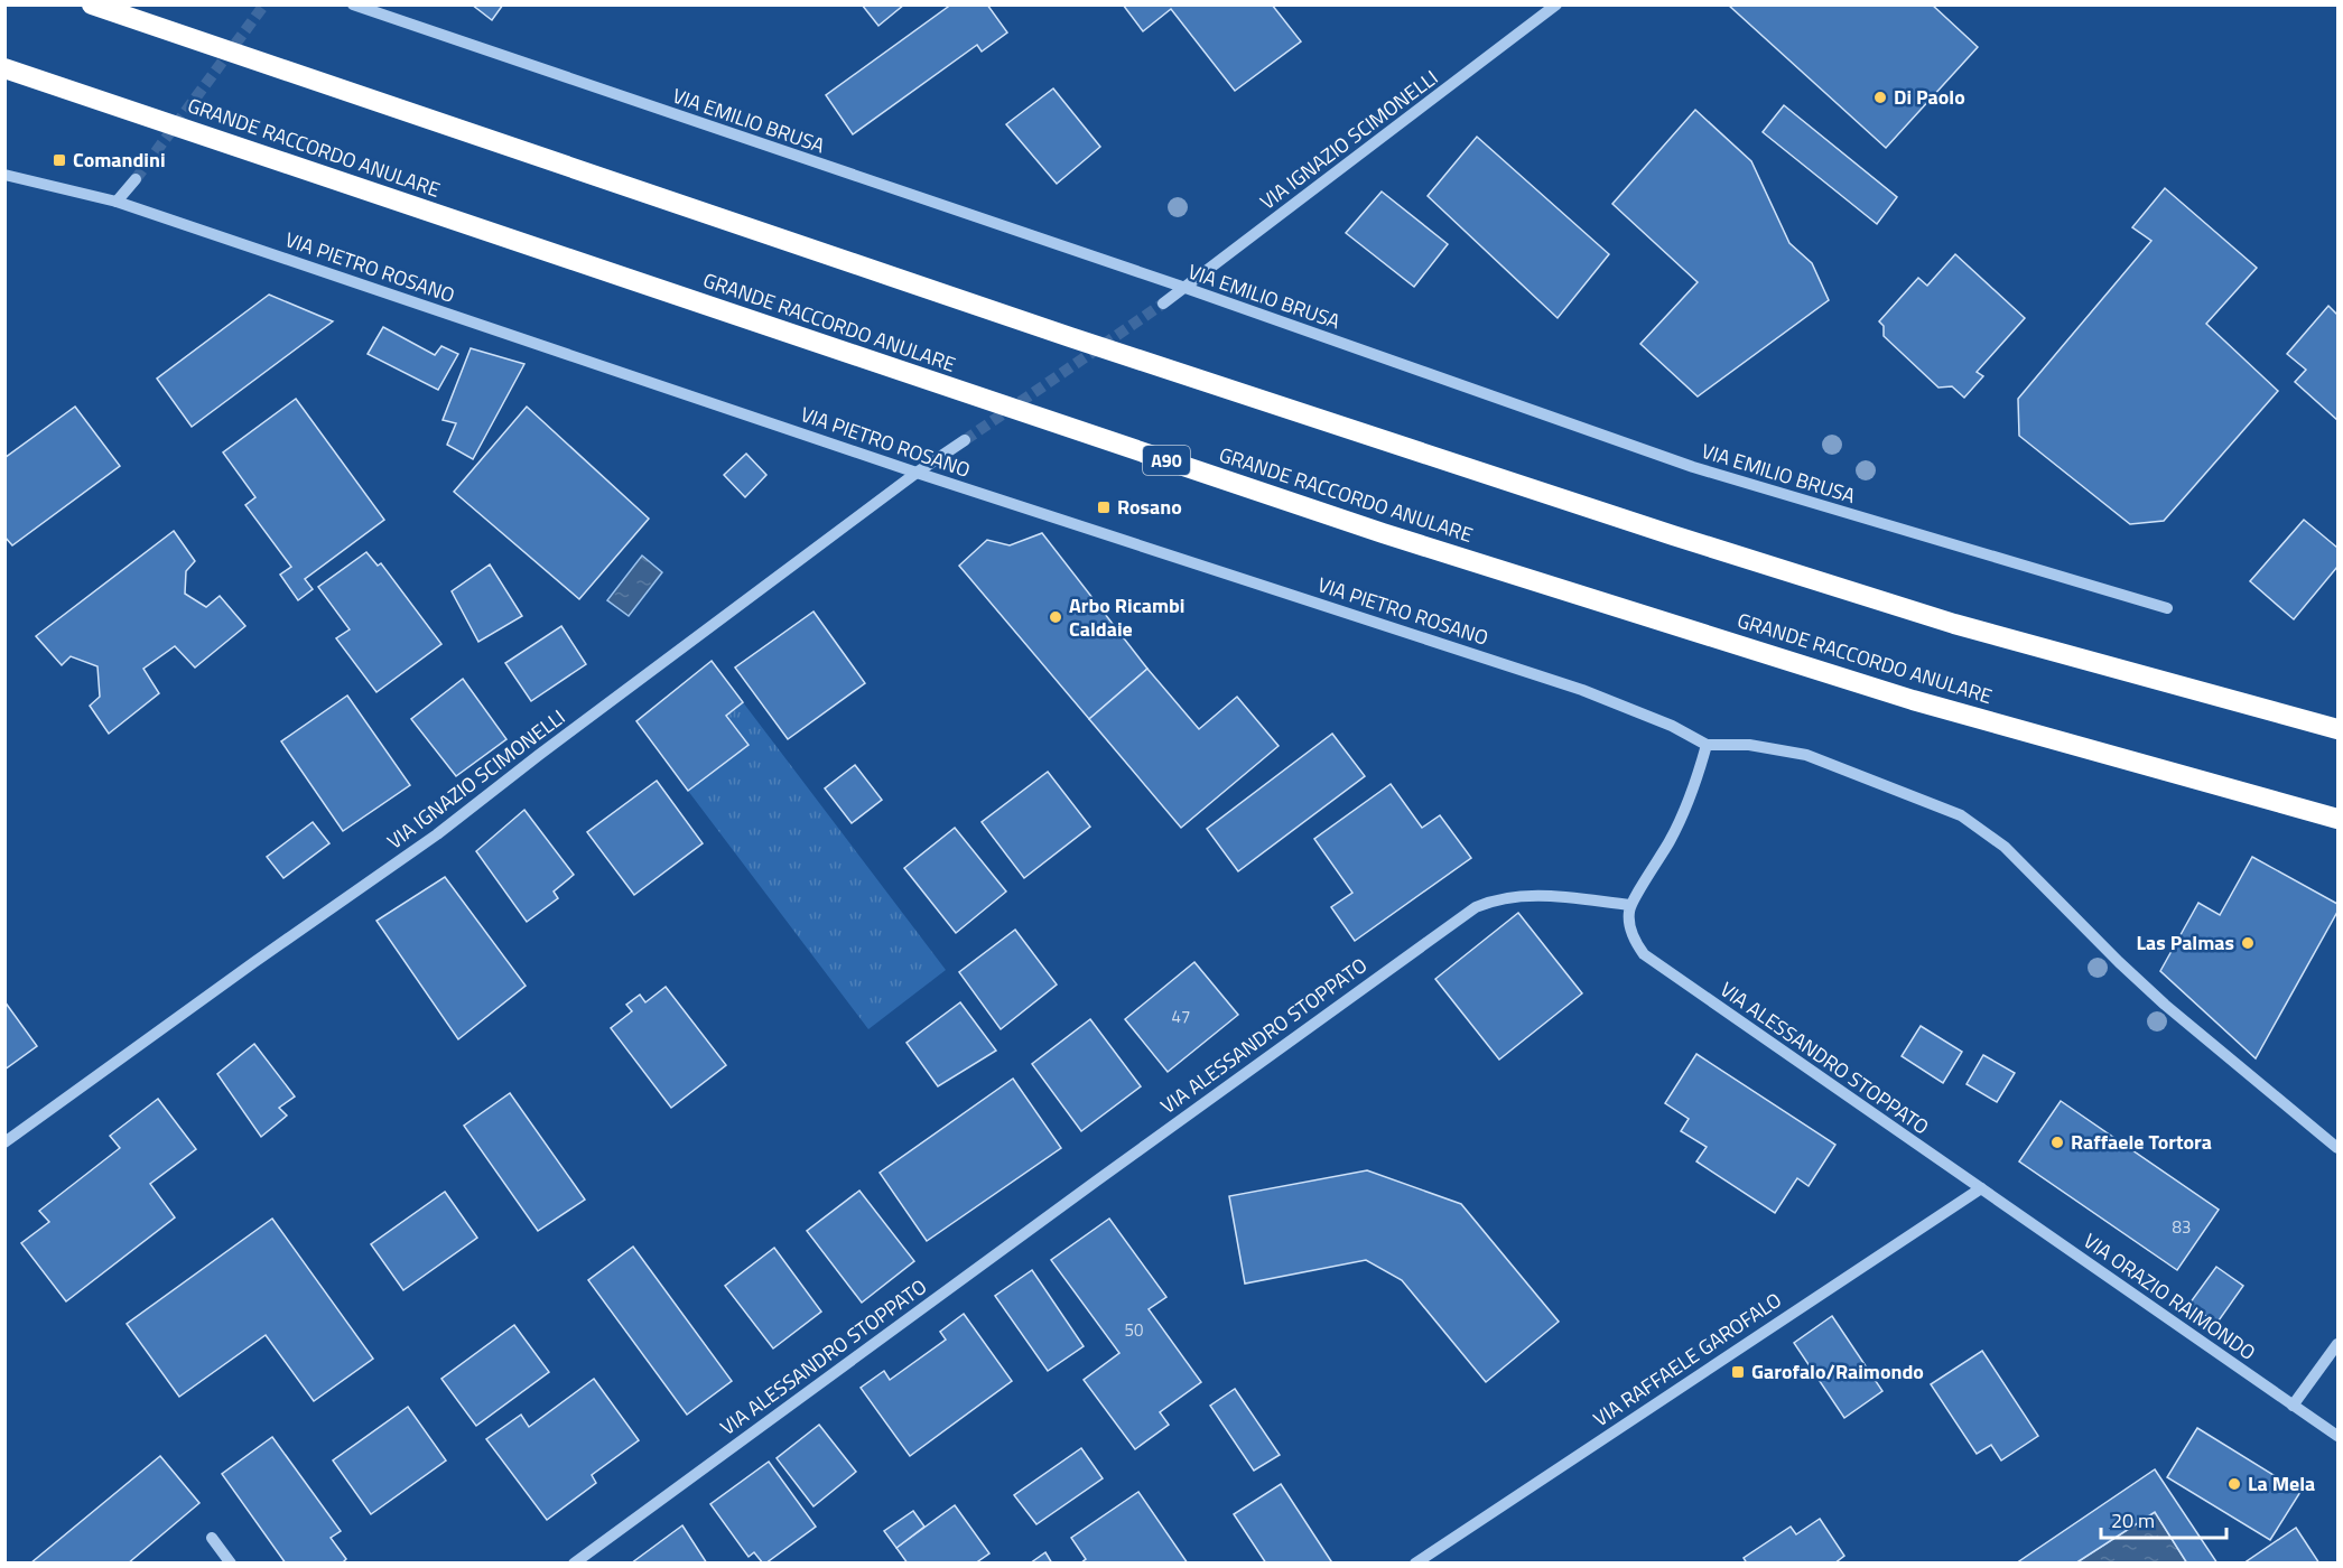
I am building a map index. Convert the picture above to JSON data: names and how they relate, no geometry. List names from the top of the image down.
{
  "streets": {
    "highway": ["GRANDE RACCORDO ANULARE", "A90"],
    "street": [
      "VIA EMILIO BRUSA",
      "VIA IGNAZIO SCIMONELLI",
      "VIA PIETRO ROSANO",
      "VIA ALESSANDRO STOPPATO",
      "VIA ORAZIO RAIMONDO",
      "VIA RAFFAELE GAROFALO"
    ]
  },
  "crossings": [
    ["VIA EMILIO BRUSA", "VIA IGNAZIO SCIMONELLI"],
    ["VIA IGNAZIO SCIMONELLI", "VIA PIETRO ROSANO"],
    ["VIA ALESSANDRO STOPPATO", "VIA ORAZIO RAIMONDO"],
    ["VIA ALESSANDRO STOPPATO", "VIA RAFFAELE GAROFALO"],
    ["VIA ORAZIO RAIMONDO", "VIA RAFFAELE GAROFALO"]
  ],
  "places": {
    "other": [
      "Di Paolo",
      "Arbo Ricambi Caldaie",
      "Las Palmas",
      "Raffaele Tortora",
      "La Mela"
    ],
    "transit": ["Comandini", "Rosano", "Garofalo/Raimondo"]
  },
  "house_numbers": ["47", "83", "50"],
  "scale_bar": "20 m"
}
